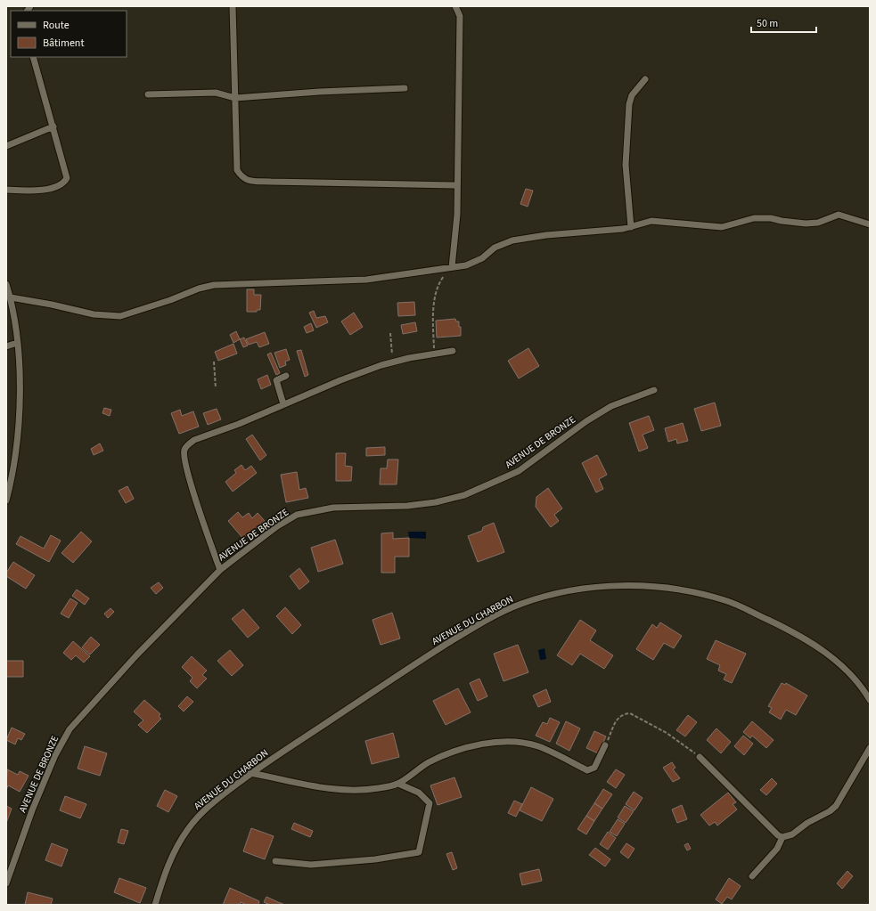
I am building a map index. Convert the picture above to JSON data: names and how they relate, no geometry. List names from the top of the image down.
{
  "streets": {
    "street": ["AVENUE DE BRONZE", "AVENUE DU CHARBON"]
  },
  "legend": ["Route", "Bâtiment"],
  "scale_bar": "50 m"
}
